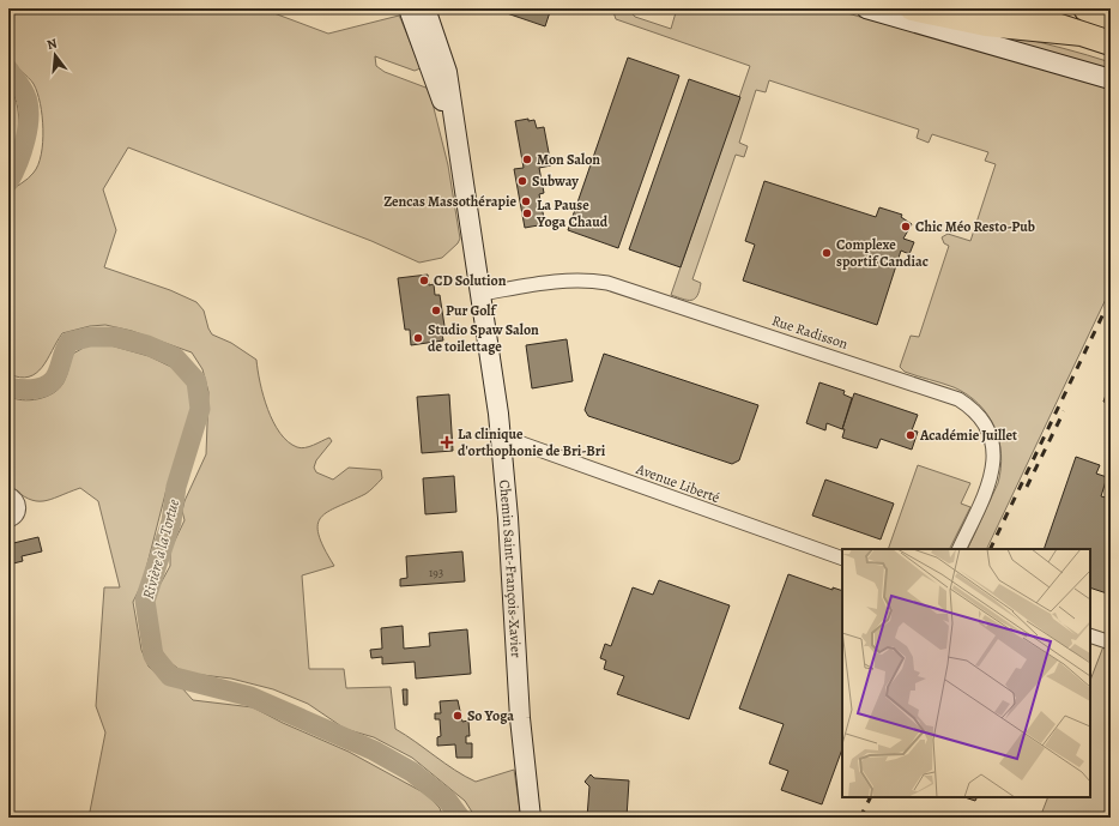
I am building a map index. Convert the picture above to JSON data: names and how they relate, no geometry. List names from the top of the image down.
{
  "streets": {
    "street": ["Rue Radisson", "Avenue Liberté", "Chemin Saint-François-Xavier"]
  },
  "crossings": [
    ["Rue Radisson", "Chemin Saint-François-Xavier"],
    ["Avenue Liberté", "Chemin Saint-François-Xavier"]
  ],
  "water": ["Rivière à la Tortue"],
  "places": {
    "other": [
      "Mon Salon",
      "Subway",
      "Zencas Massothérapie",
      "La Pause Yoga Chaud",
      "Chic Méo Resto-Pub",
      "Complexe sportif Candiac",
      "CD Solution",
      "Pur Golf",
      "Studio Spaw Salon de toilettage",
      "Académie Juillet",
      "So Yoga"
    ],
    "health": ["La clinique d'orthophonie de Bri-Bri"]
  },
  "house_numbers": ["193"],
  "north": "top"
}
